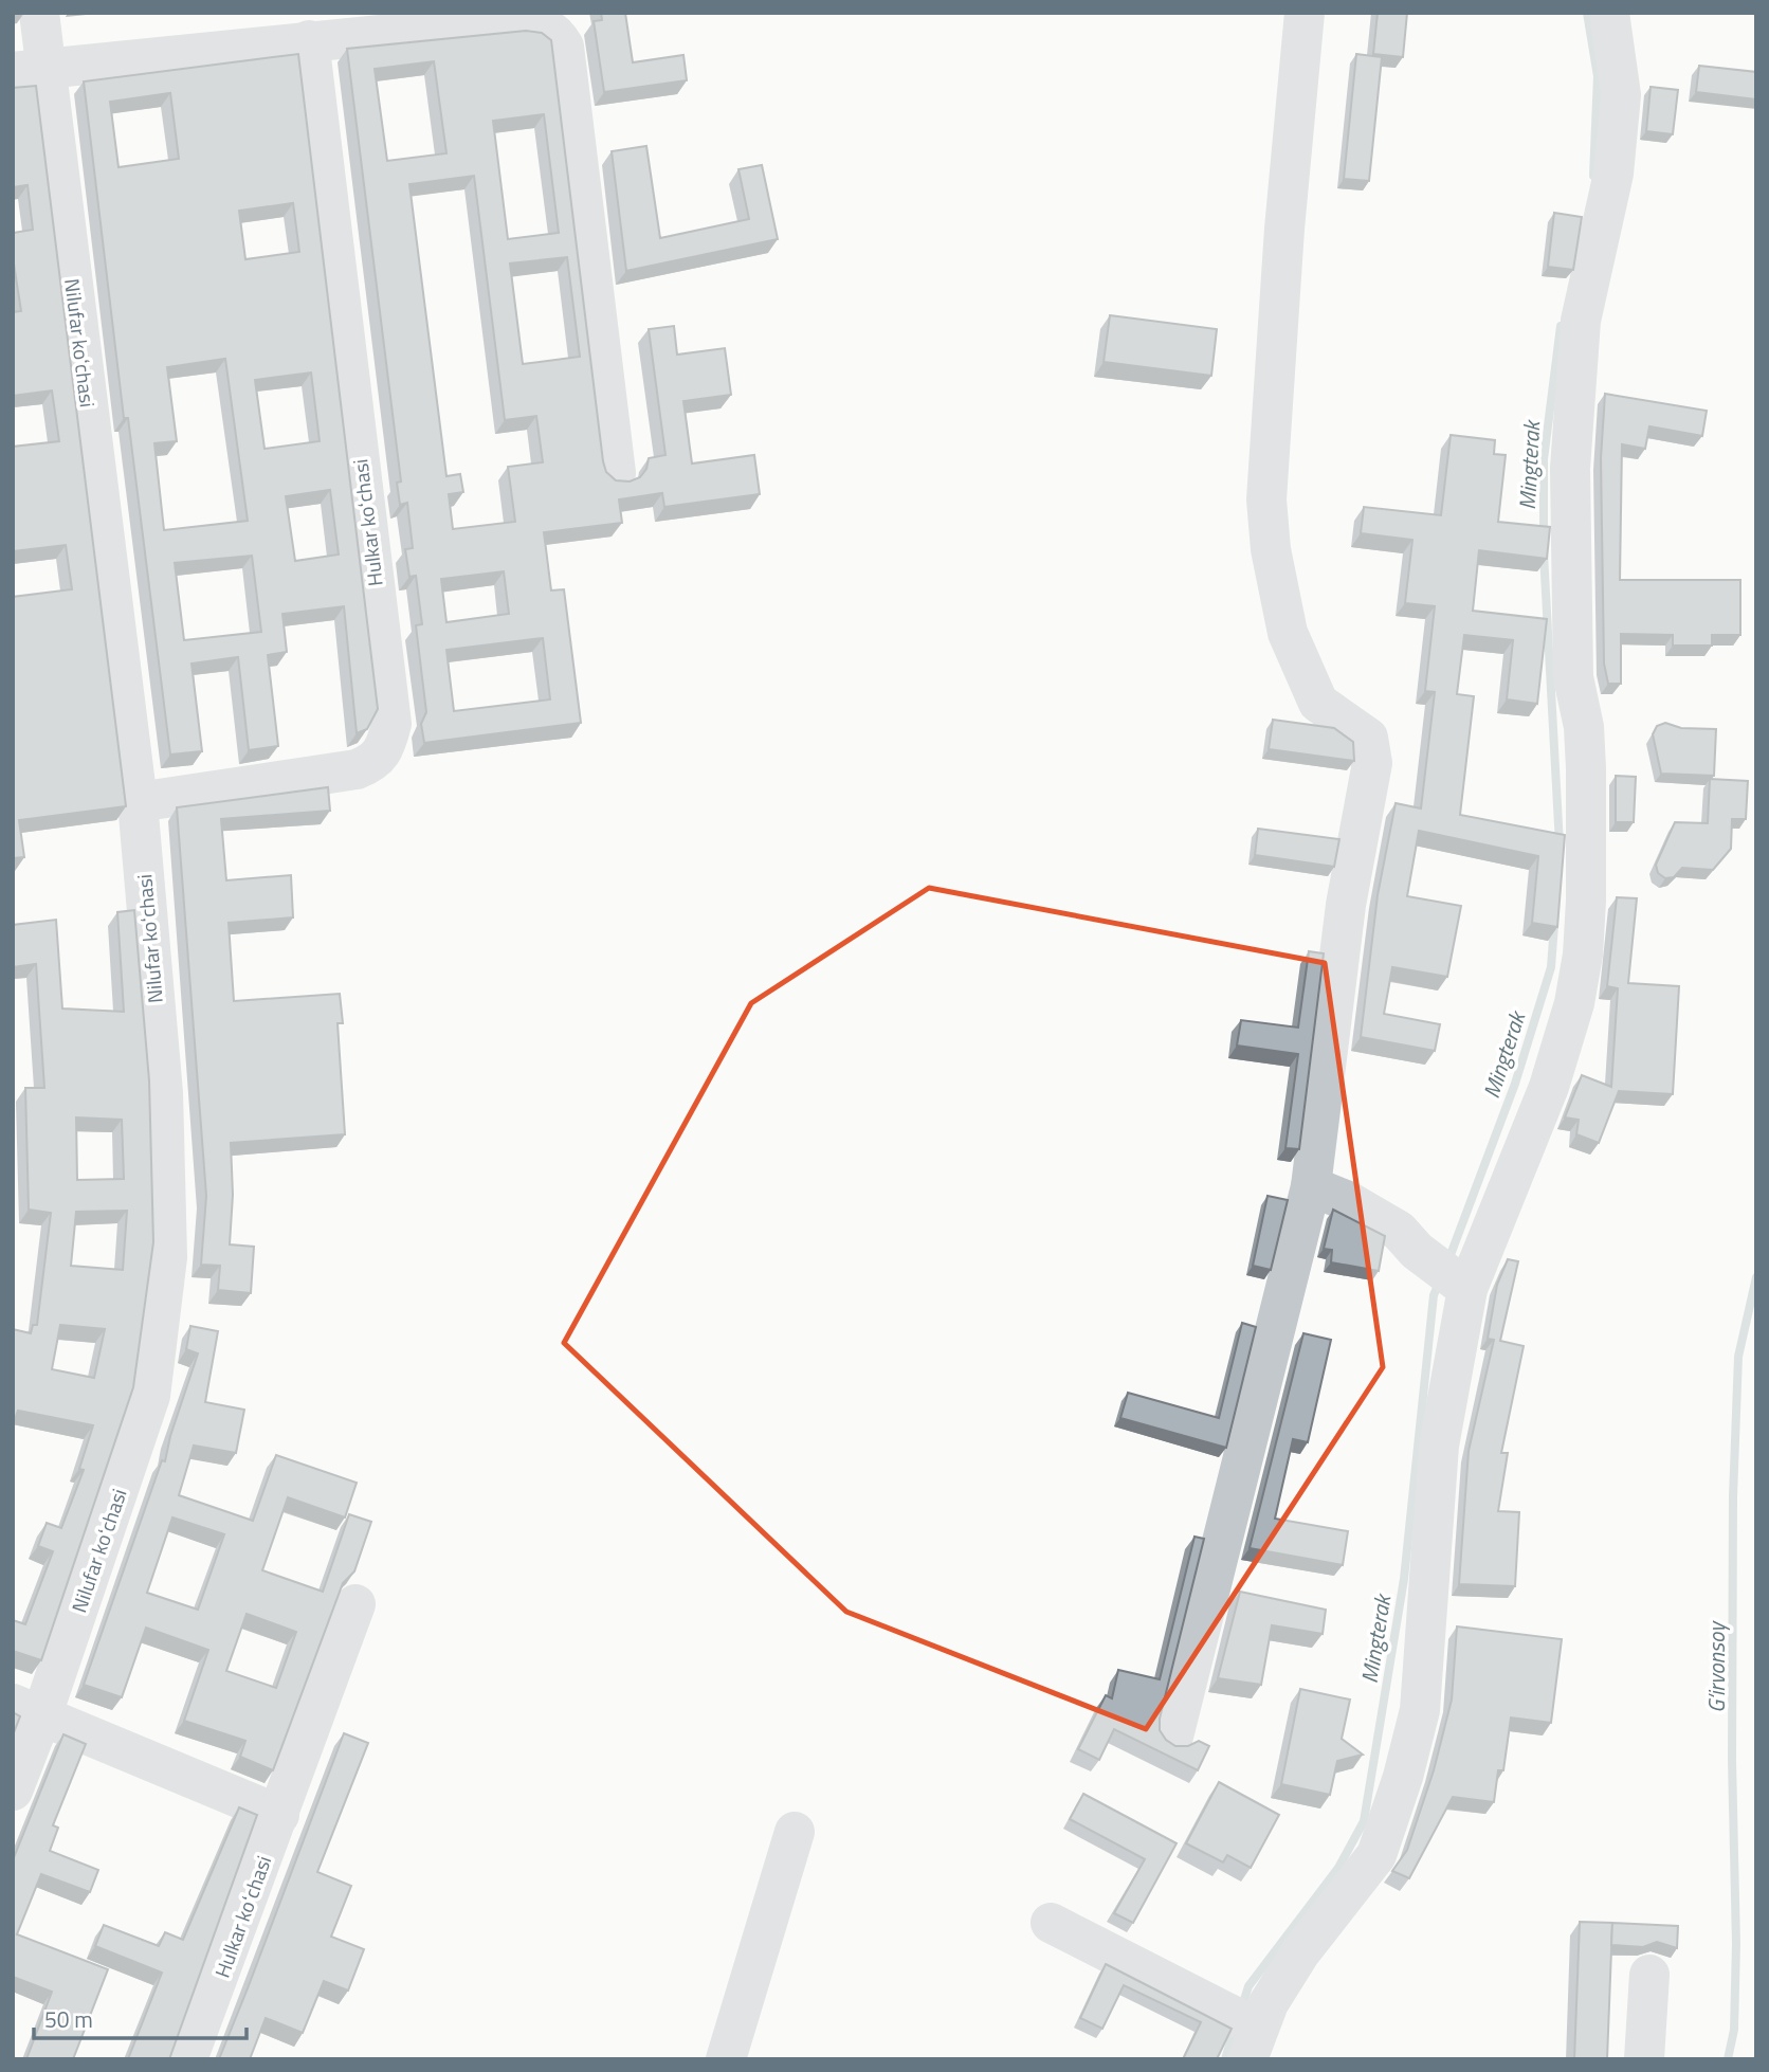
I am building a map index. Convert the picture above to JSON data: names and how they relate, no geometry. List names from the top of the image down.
{
  "streets": {
    "street": ["Nilufar koʻchasi", "Hulkar koʻchasi"]
  },
  "crossings": [
    ["Nilufar koʻchasi", "Hulkar koʻchasi"]
  ],
  "water": ["Mingterak", "G‘irvonsoy"],
  "scale_bar": "50 m"
}
